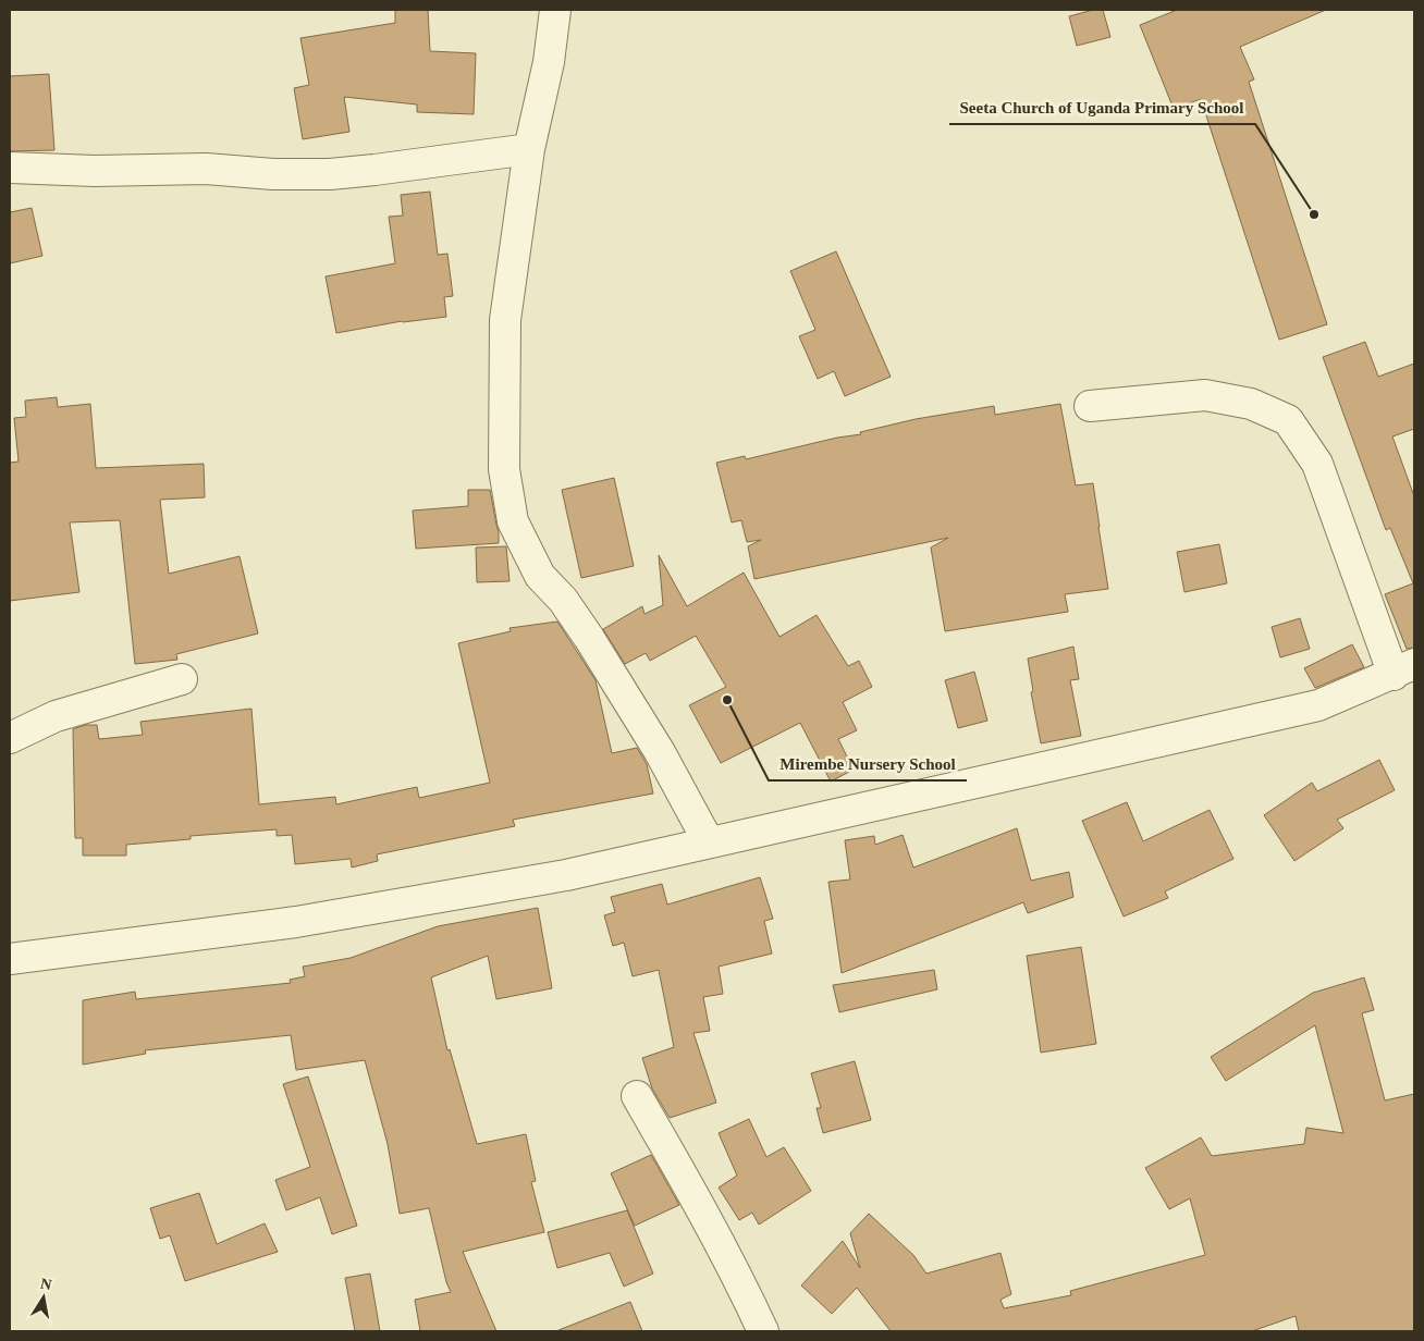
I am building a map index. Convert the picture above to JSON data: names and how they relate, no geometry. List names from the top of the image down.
{
  "places": ["Seeta Church of Uganda Primary School", "Mirembe Nursery School"],
  "north": "top"
}
